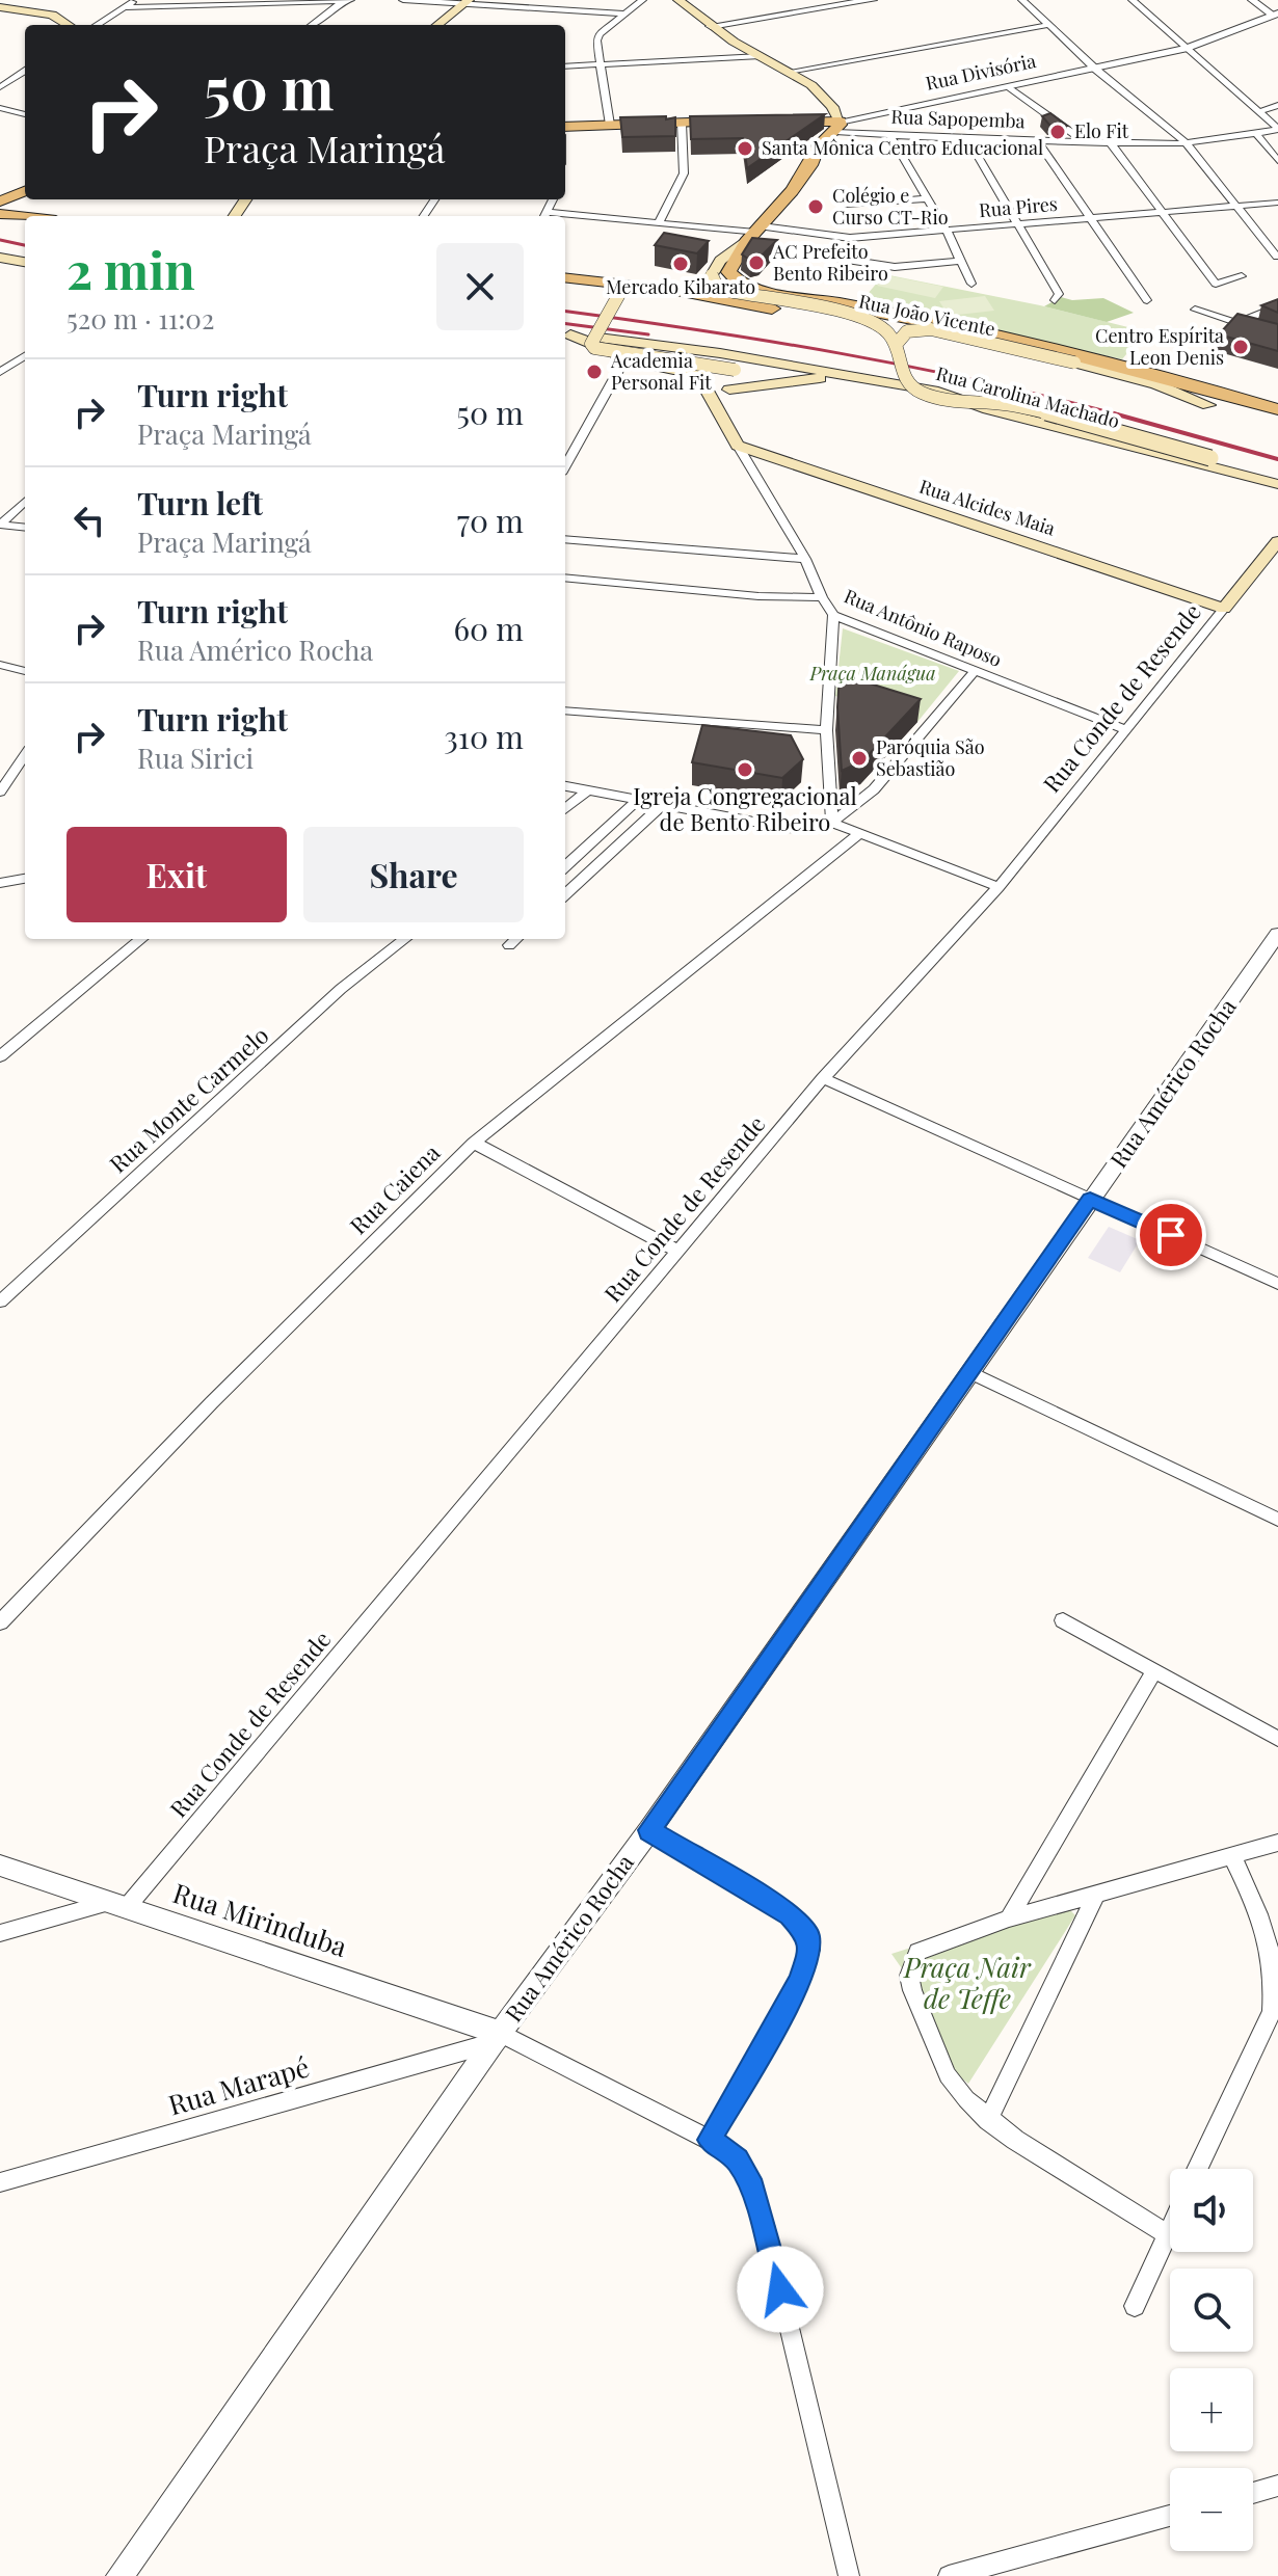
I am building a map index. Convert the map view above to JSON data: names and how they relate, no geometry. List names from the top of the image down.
{
  "streets": {
    "main road": [
      "Rua João Vicente",
      "Rua Carolina Machado",
      "Rua Alcides Maia",
      "Rua Antônio Raposo",
      "Rua Conde de Resende"
    ],
    "street": [
      "Rua Divisória",
      "Rua Sapopemba",
      "Rua Pires",
      "Rua Américo Rocha",
      "Rua Monte Carmelo",
      "Rua Caiena",
      "Rua Mirinduba",
      "Rua Marapé"
    ]
  },
  "crossings": [
    ["Rua Divisória", "Rua Sapopemba"],
    ["Rua Pires", "Rua João Vicente"],
    ["Rua Carolina Machado", "Rua Antônio Raposo"],
    ["Rua Alcides Maia", "Rua Antônio Raposo"],
    ["Rua Alcides Maia", "Rua Conde de Resende"],
    ["Rua Antônio Raposo", "Rua Conde de Resende"],
    ["Rua Conde de Resende", "Rua Mirinduba"],
    ["Rua Américo Rocha", "Rua Mirinduba"],
    ["Rua Américo Rocha", "Rua Marapé"],
    ["Rua Mirinduba", "Rua Marapé"]
  ],
  "parks": ["Praça Manágua", "Praça Nair de Teffe"],
  "places": [
    "Elo Fit",
    "Santa Mônica Centro Educacional",
    "Colégio e Curso CT-Rio",
    "AC Prefeito Bento Ribeiro",
    "Mercado Kibarato",
    "Centro Espírita Leon Denis",
    "Academia Personal Fit",
    "Paróquia São Sebastião",
    "Igreja Congregacional de Bento Ribeiro"
  ],
  "page": {
    "turn": ["50 m", "Praça Maringá"],
    "heading": ["2 min", "520 m · 11:02"],
    "list": [
      {
        "name": "Turn right",
        "note": "Praça Maringá",
        "value": "50 m"
      },
      {
        "name": "Turn left",
        "note": "Praça Maringá",
        "value": "70 m"
      },
      {
        "name": "Turn right",
        "note": "Rua Américo Rocha",
        "value": "60 m"
      },
      {
        "name": "Turn right",
        "note": "Rua Sirici",
        "value": "310 m"
      }
    ],
    "buttons": ["Exit", "Share"],
    "map_buttons": ["+", "−"]
  }
}
